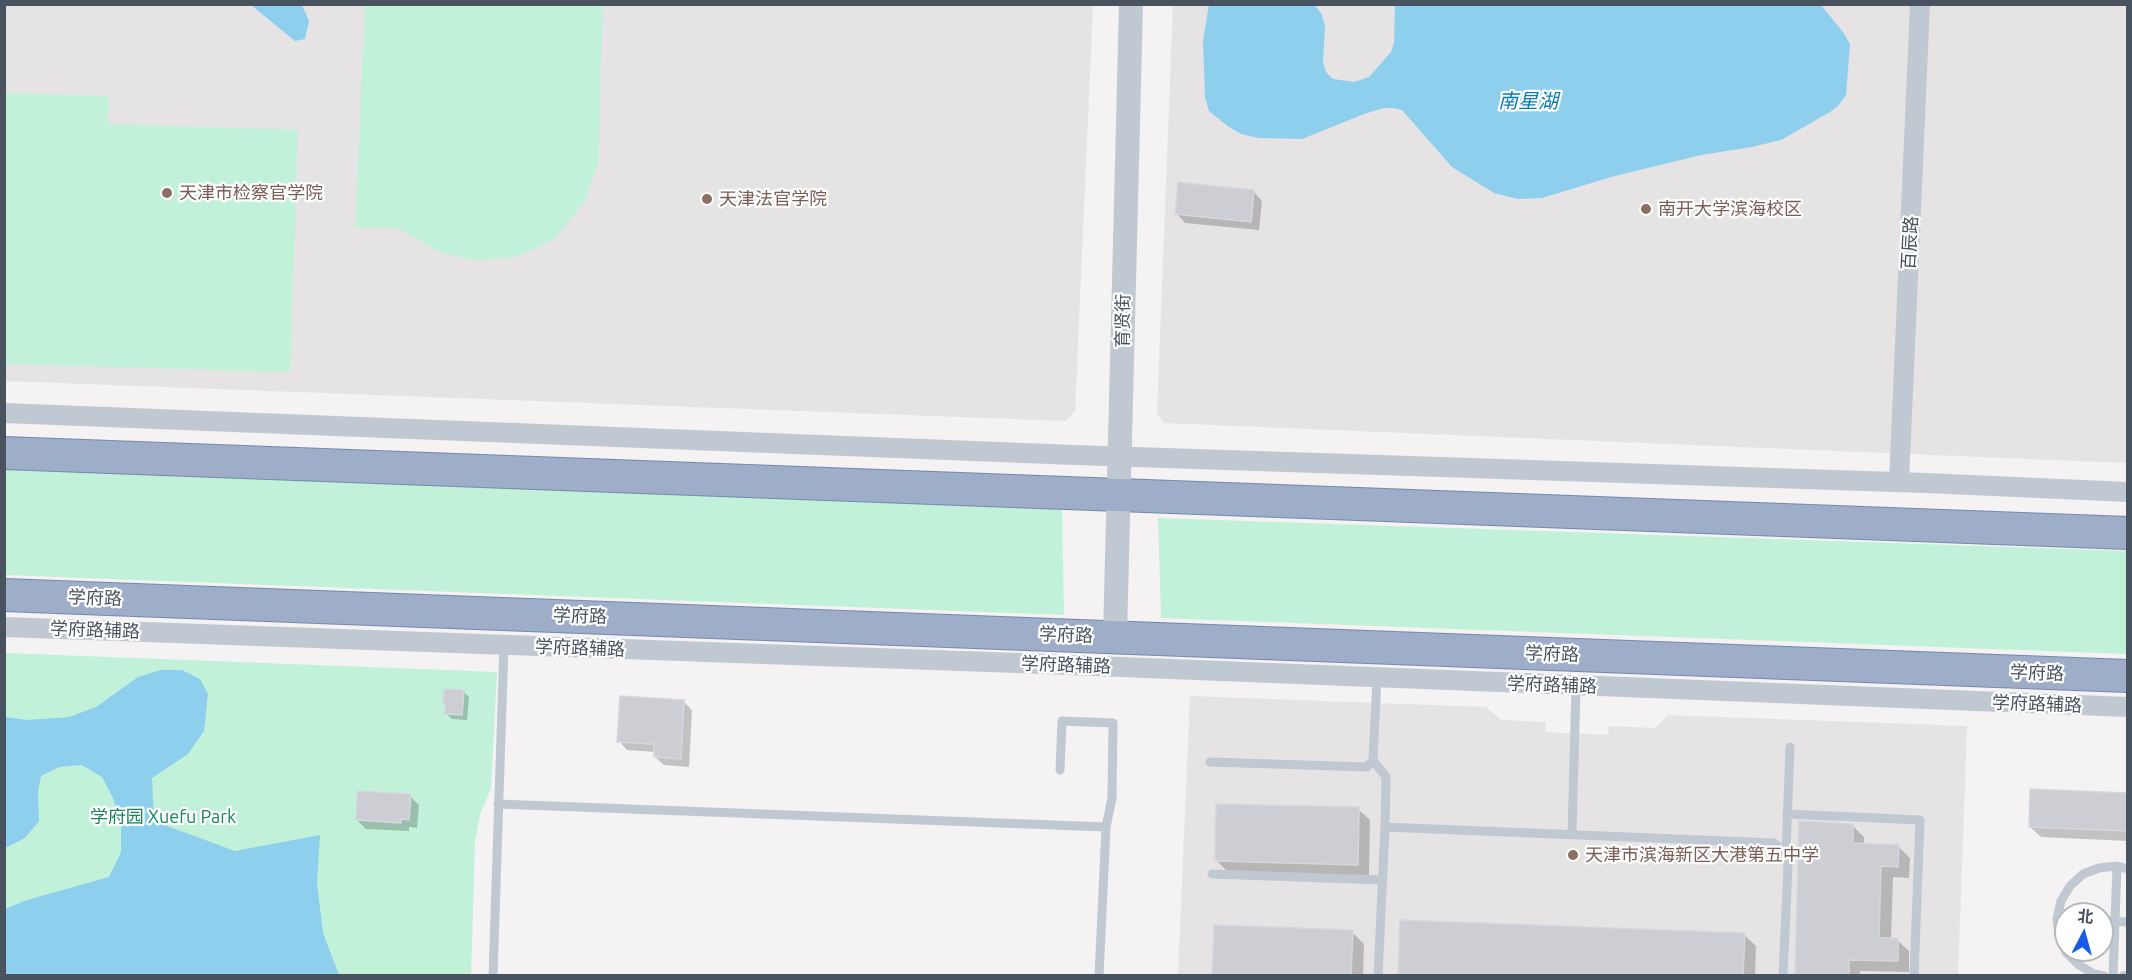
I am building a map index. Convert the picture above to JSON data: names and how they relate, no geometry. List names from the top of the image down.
{
  "streets": {
    "highway": ["学府路"],
    "street": ["百辰路", "育贤街", "学府路辅路"]
  },
  "crossings": [
    ["育贤街", "学府路"]
  ],
  "water": ["南星湖"],
  "parks": ["学府园 Xuefu Park"],
  "places": [
    "天津市检察官学院",
    "天津法官学院",
    "南开大学滨海校区",
    "天津市滨海新区大港第五中学"
  ],
  "north": "top"
}
